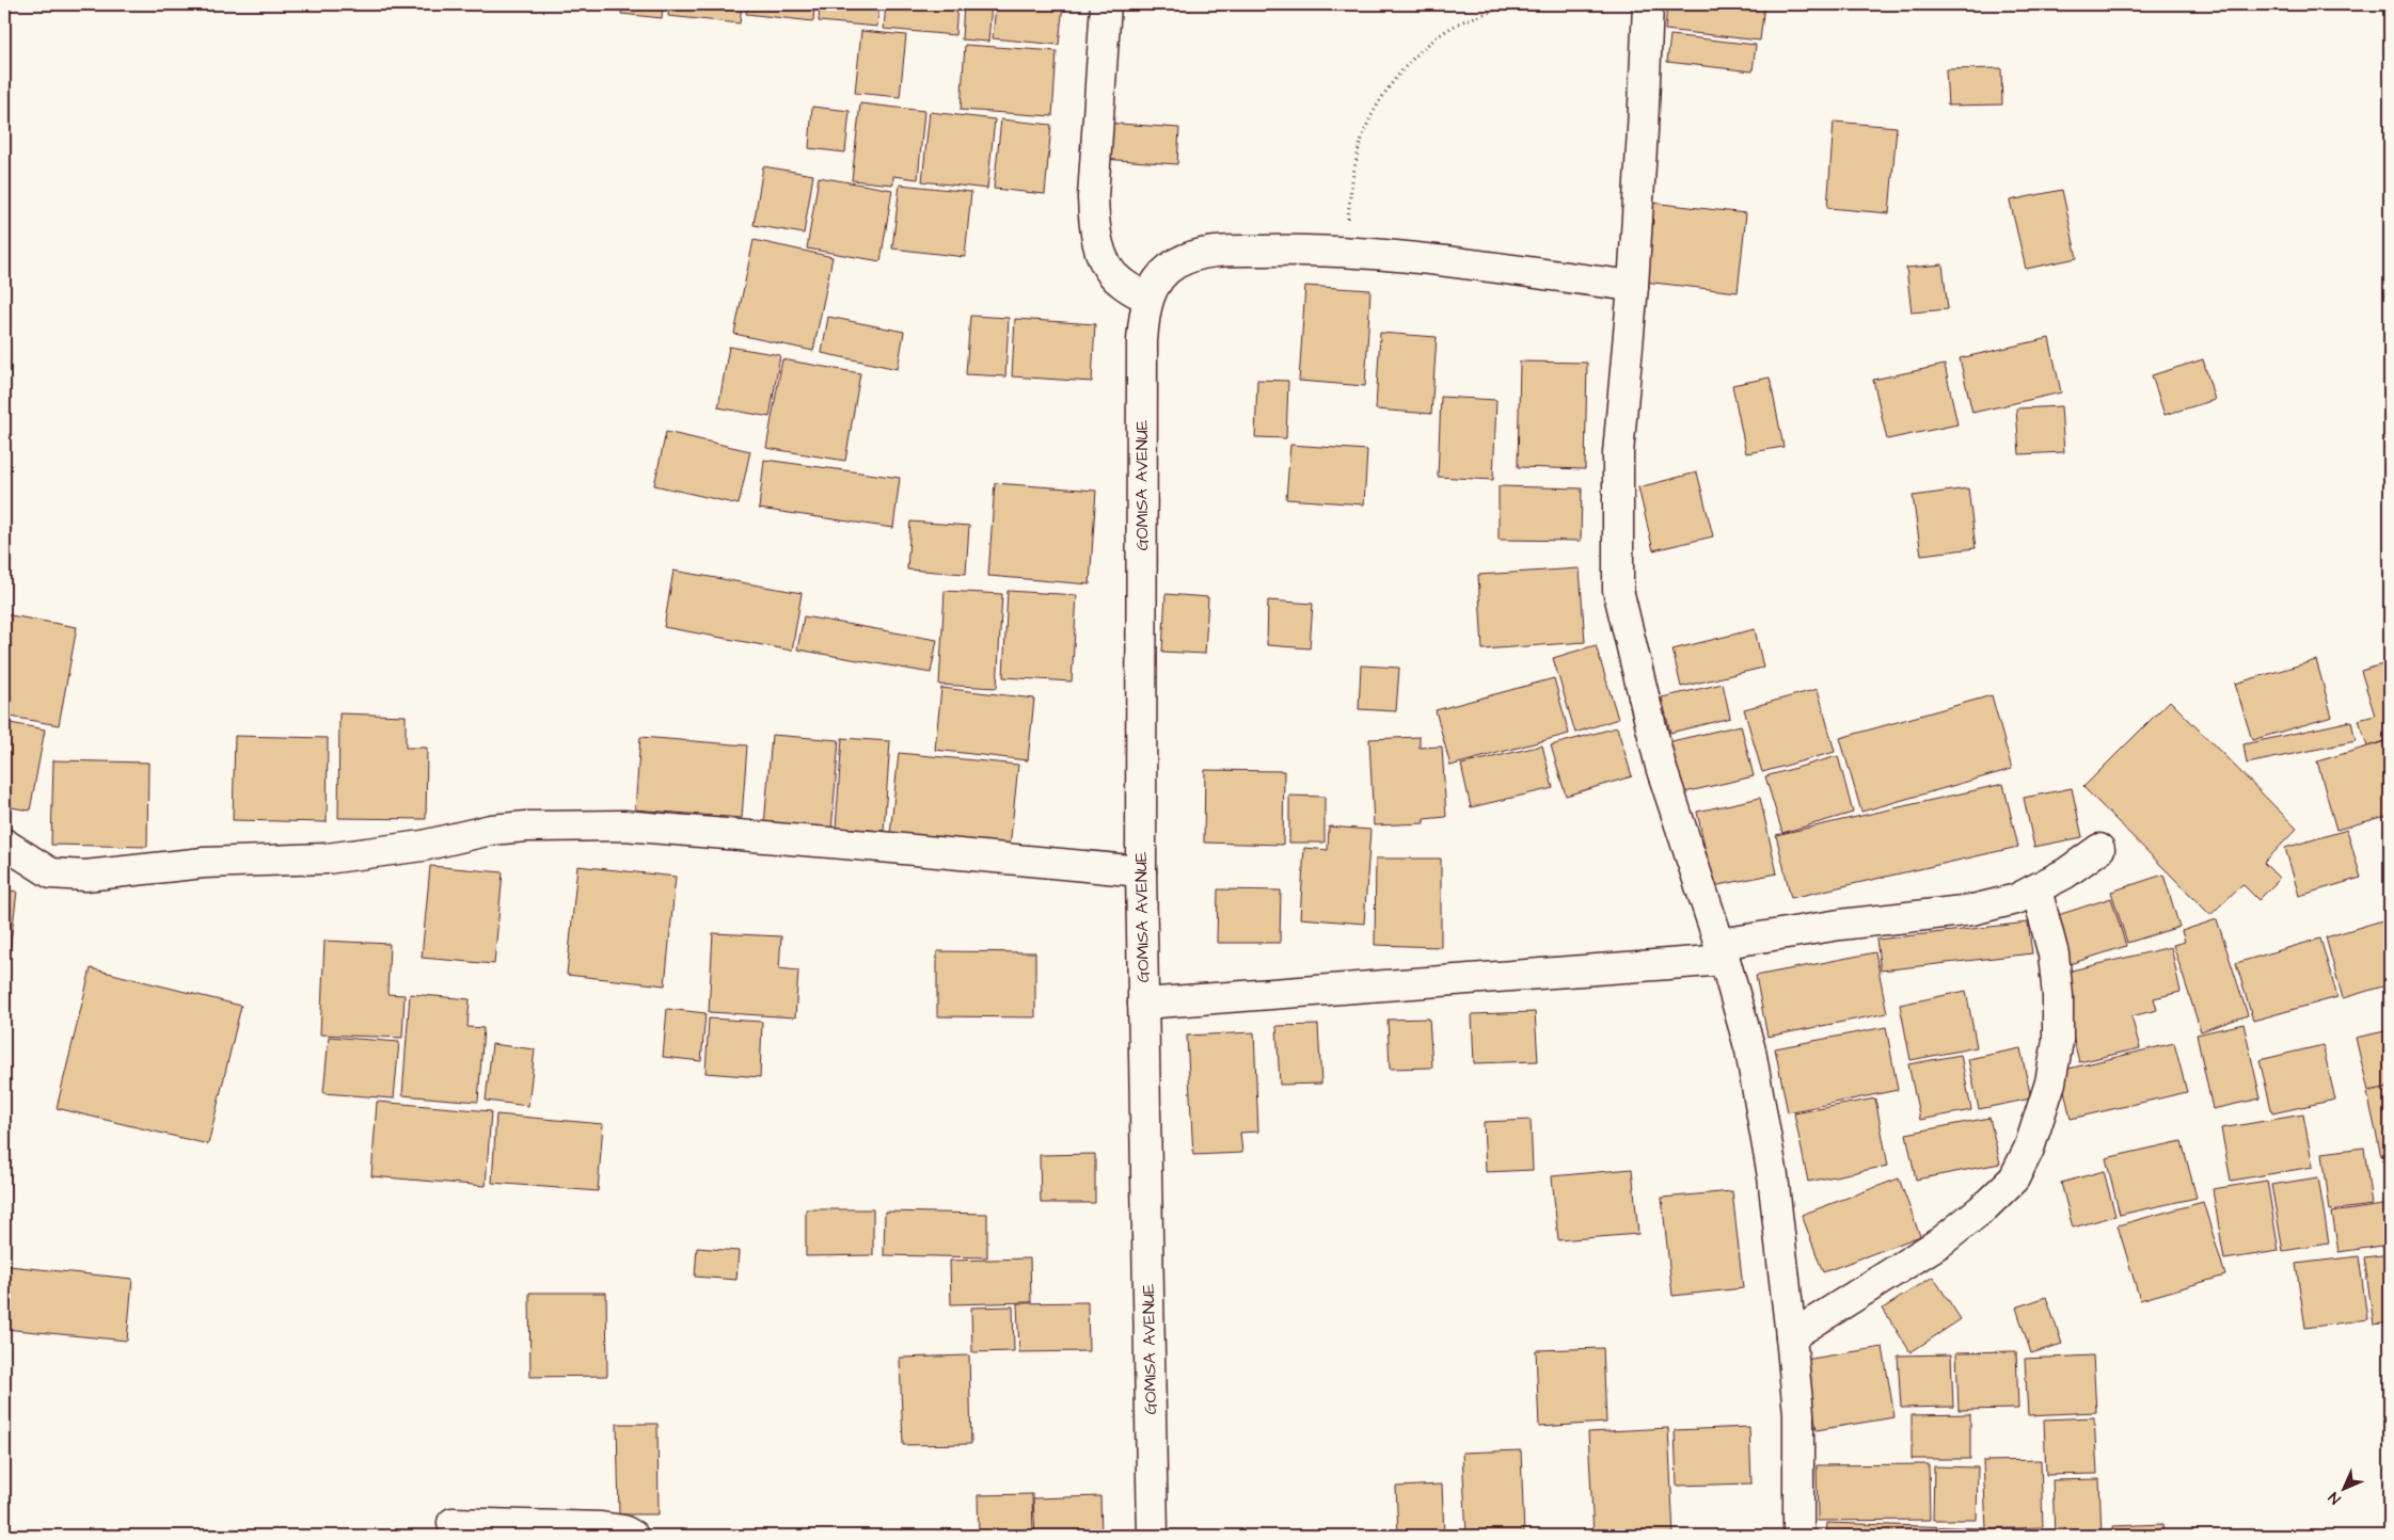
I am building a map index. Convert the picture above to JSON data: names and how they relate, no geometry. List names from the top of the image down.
{
  "streets": {
    "street": ["GOMISA AVENUE"]
  },
  "north": "bottom left"
}
